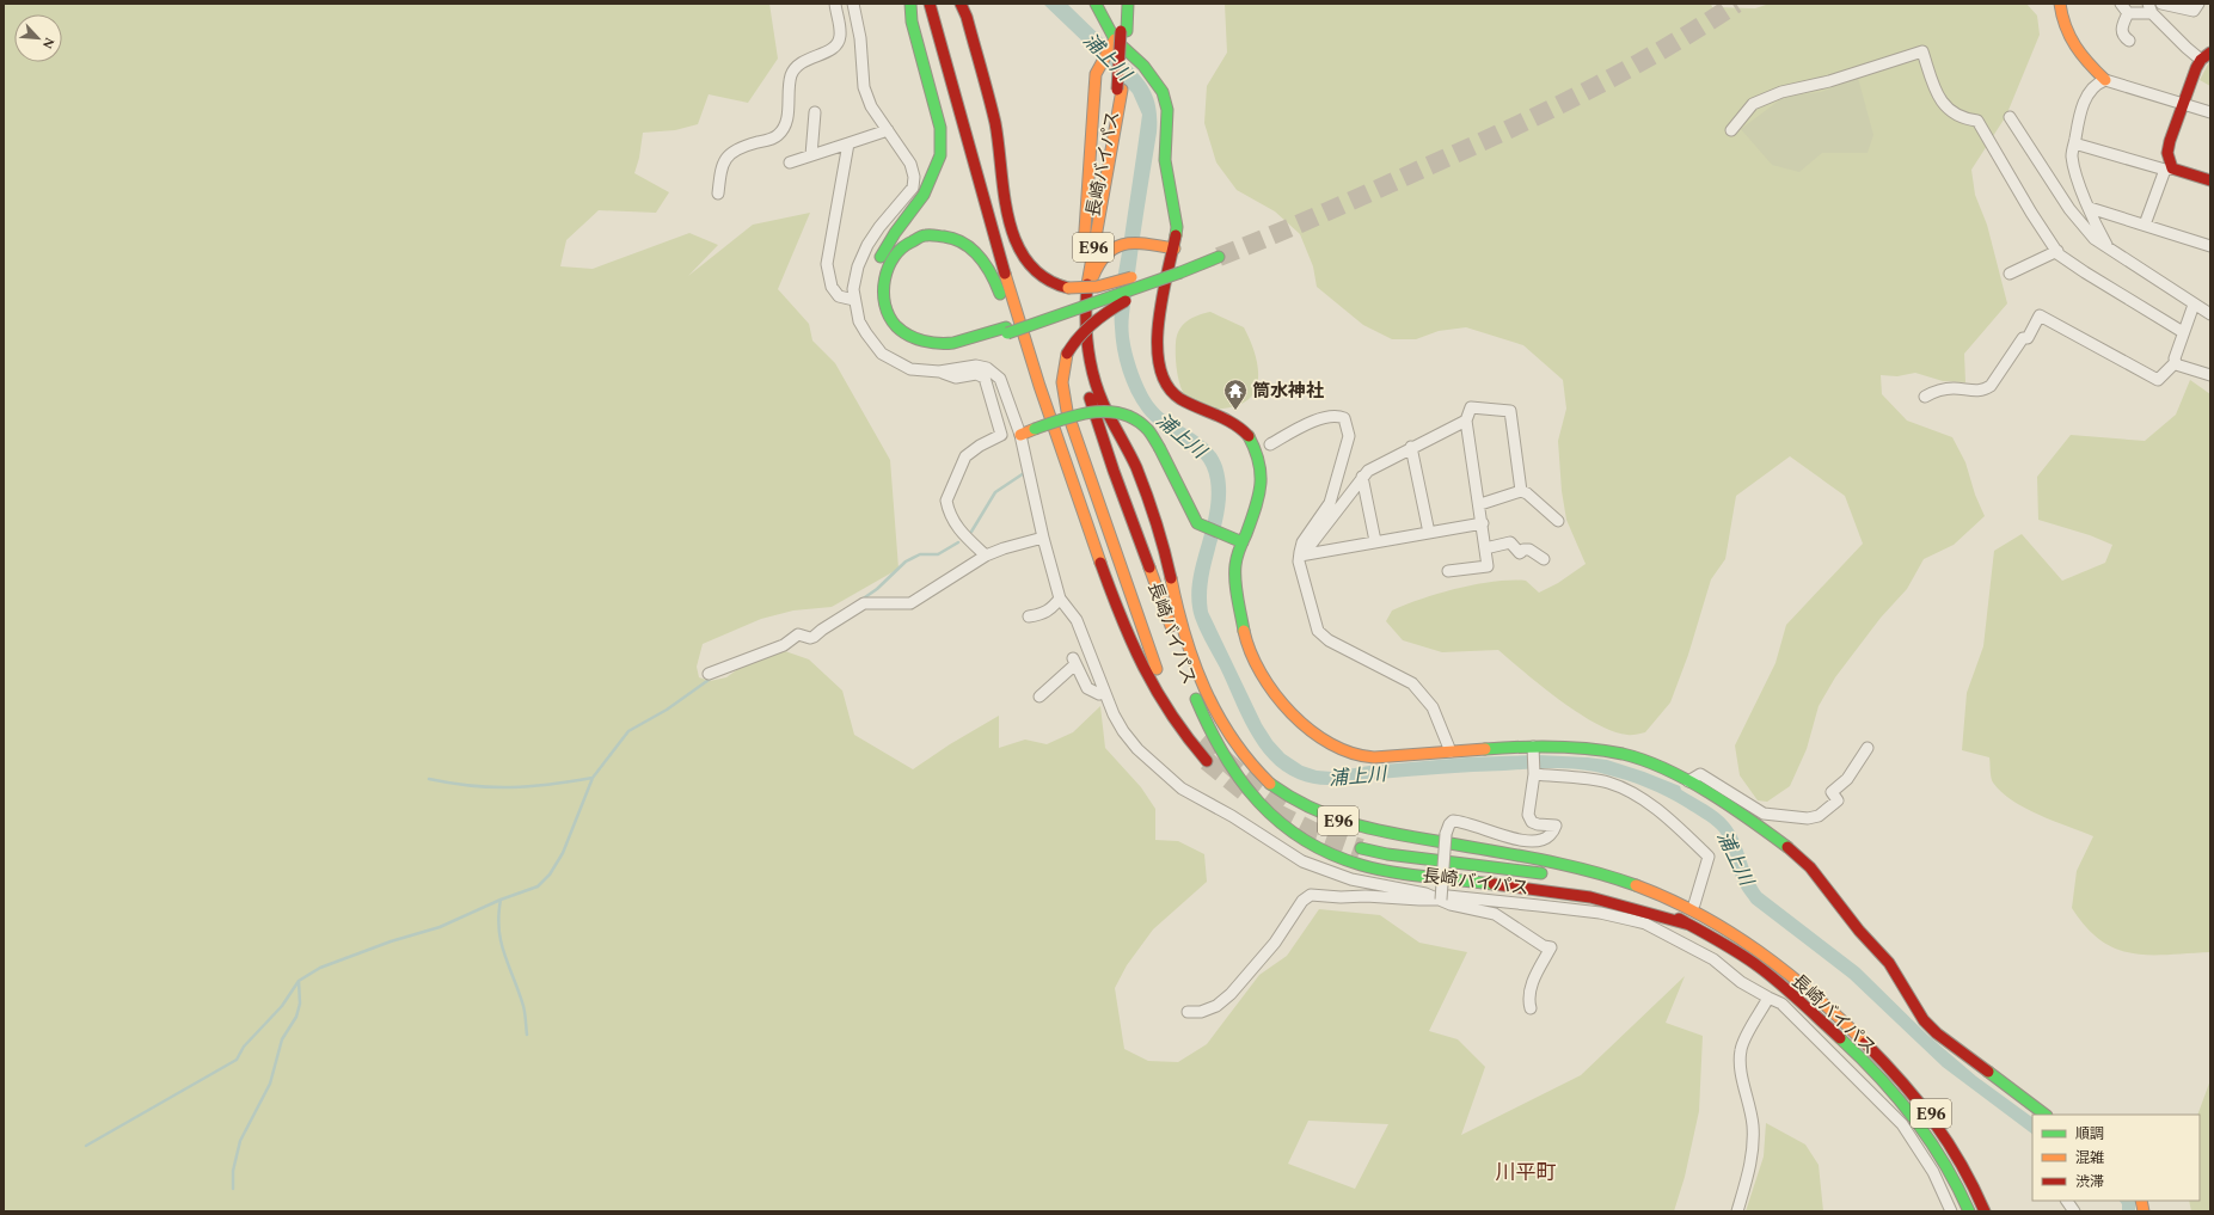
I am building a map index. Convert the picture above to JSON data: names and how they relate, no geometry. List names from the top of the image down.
{
  "streets": {
    "main road": ["長崎バイパス", "E96"]
  },
  "districts": ["川平町"],
  "water": ["浦上川"],
  "places": {
    "temple": ["筒水神社"]
  },
  "legend": ["順調", "混雑", "渋滞"],
  "north": "bottom right"
}
